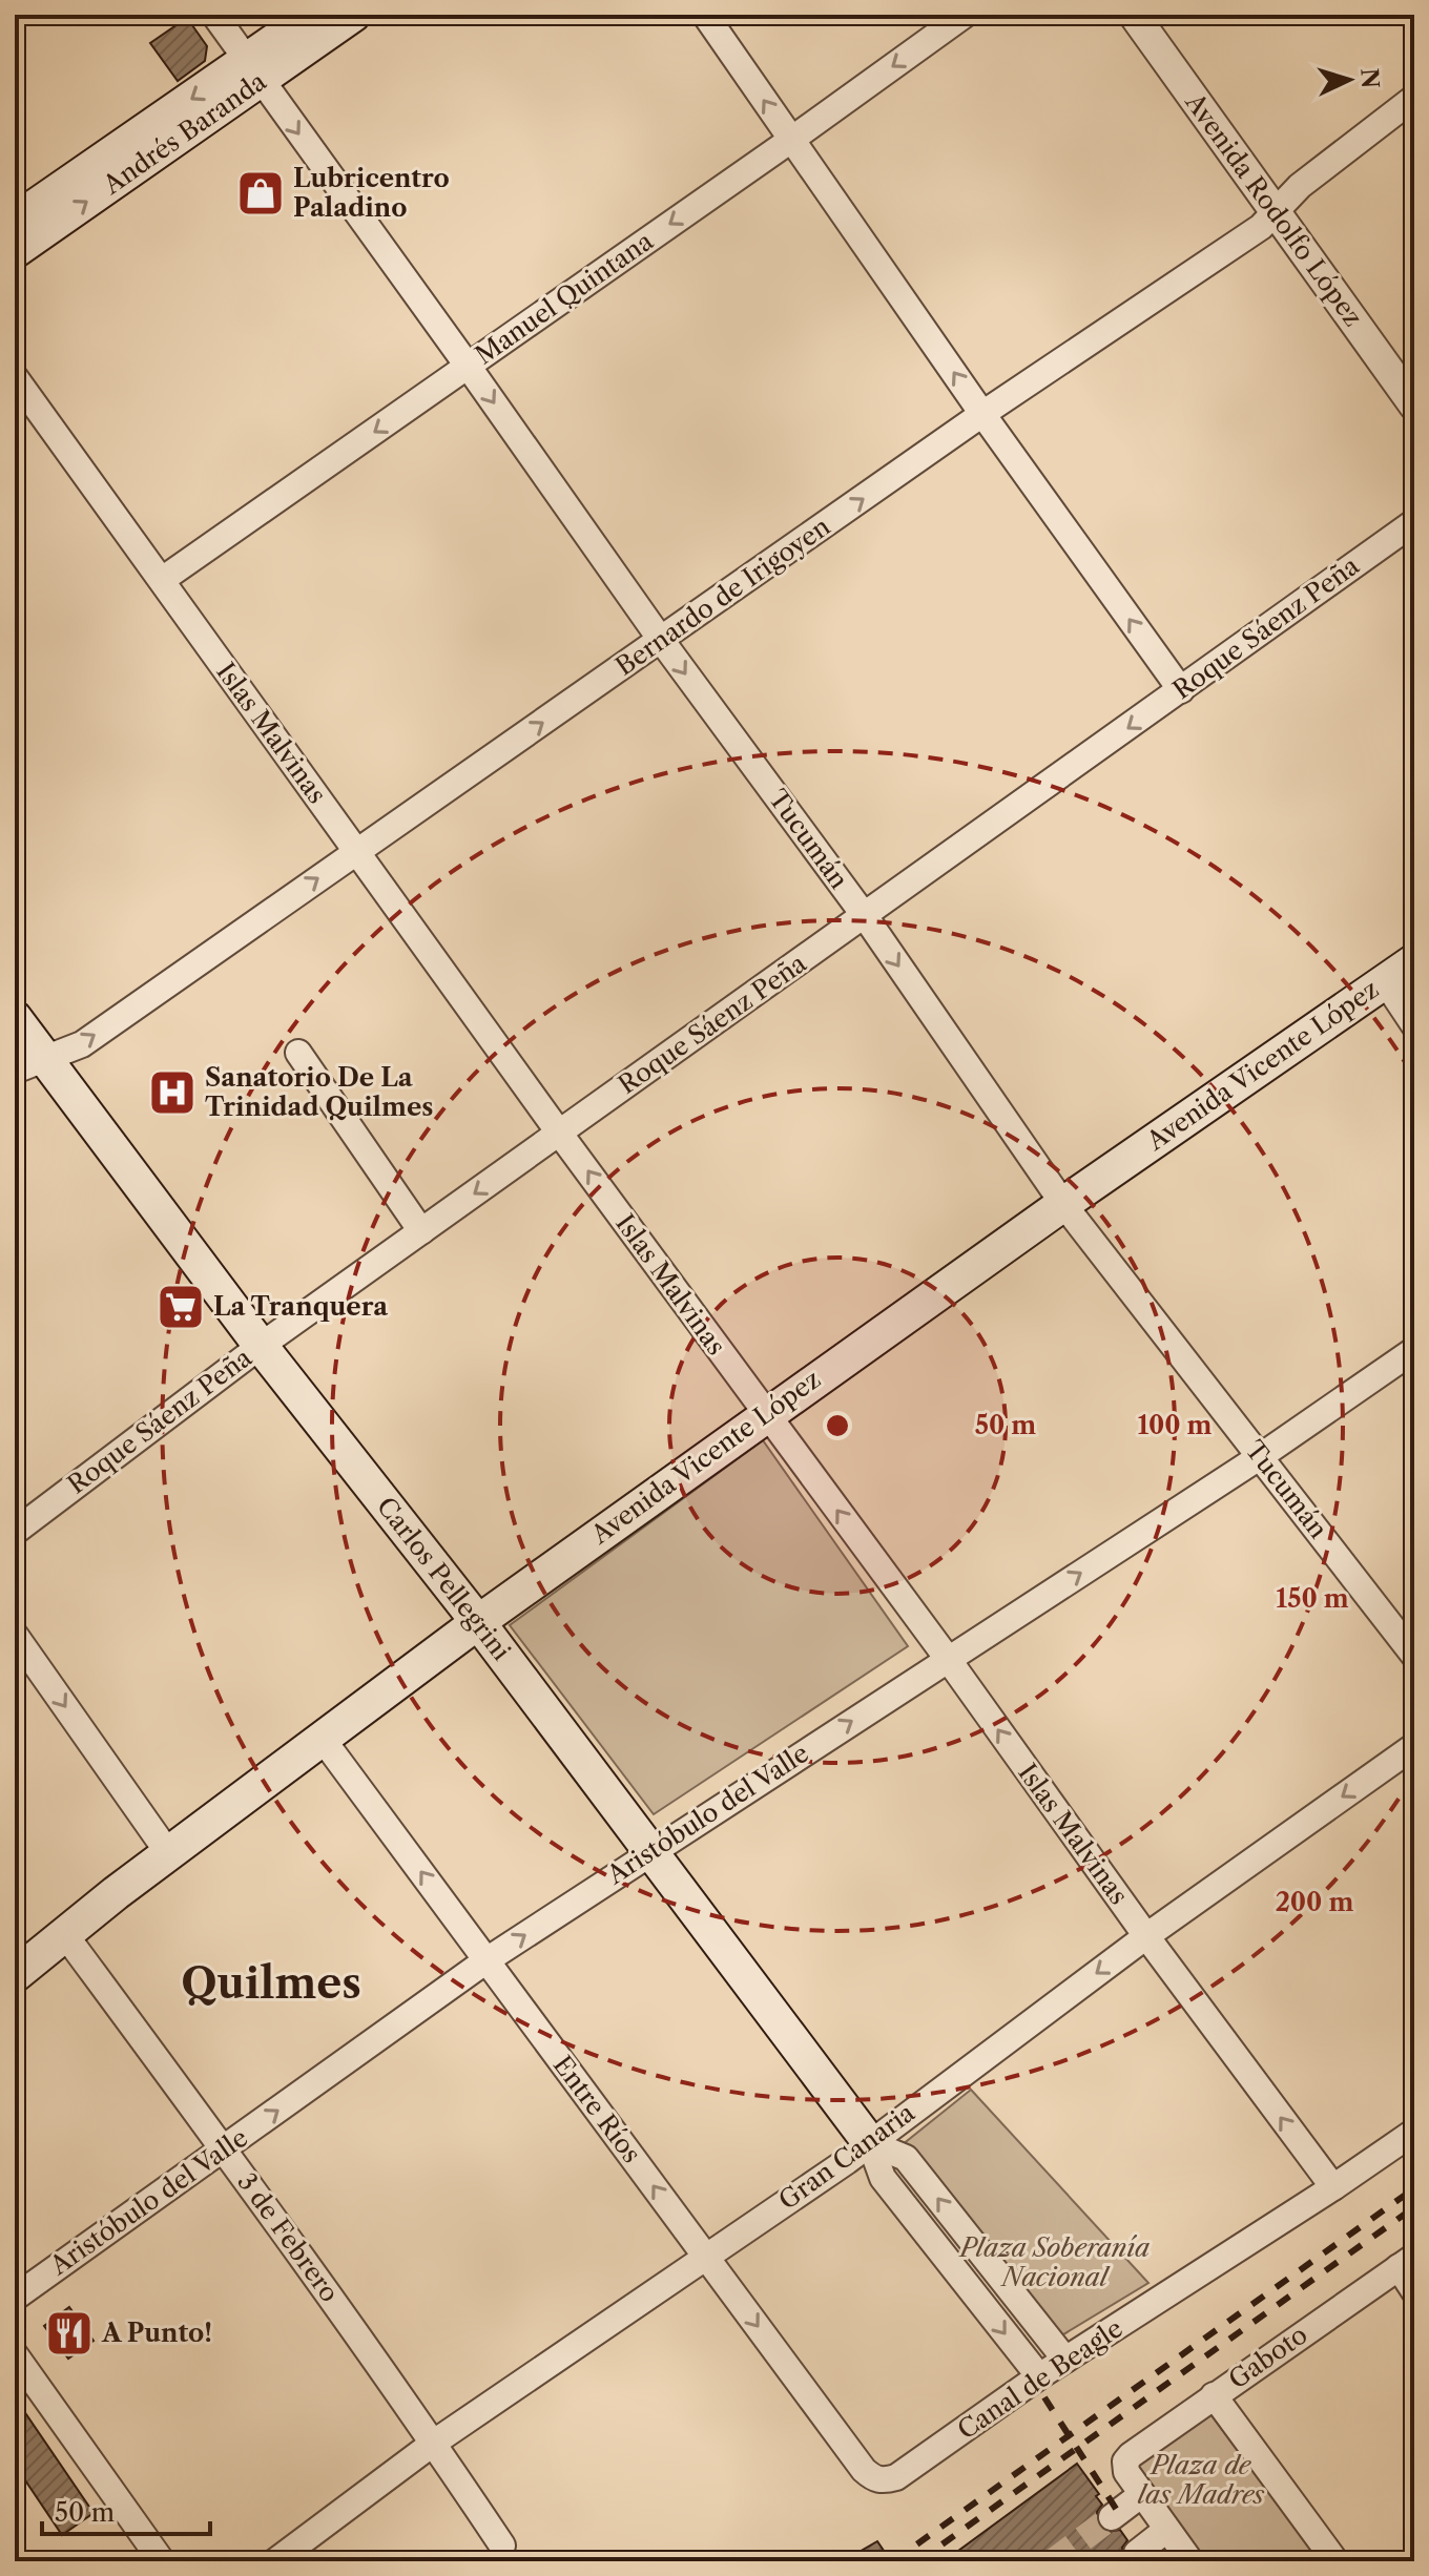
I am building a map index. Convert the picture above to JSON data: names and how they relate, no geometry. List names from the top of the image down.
{
  "streets": {
    "main road": ["Andrés Baranda", "Avenida Vicente López", "Carlos Pellegrini"],
    "street": [
      "Avenida Rodolfo López",
      "Manuel Quintana",
      "Bernardo de Irigoyen",
      "Roque Sáenz Peña",
      "Islas Malvinas",
      "Tucumán",
      "Aristóbulo del Valle",
      "Entre Ríos",
      "Gran Canaria",
      "3 de Febrero",
      "Gaboto",
      "Canal de Beagle"
    ]
  },
  "crossings": [
    ["Andrés Baranda", "Tucumán"],
    ["Avenida Rodolfo López", "Bernardo de Irigoyen"],
    ["Manuel Quintana", "Islas Malvinas"],
    ["Manuel Quintana", "Tucumán"],
    ["Bernardo de Irigoyen", "Islas Malvinas"],
    ["Bernardo de Irigoyen", "Tucumán"],
    ["Bernardo de Irigoyen", "Carlos Pellegrini"],
    ["Roque Sáenz Peña", "Islas Malvinas"],
    ["Roque Sáenz Peña", "Tucumán"],
    ["Roque Sáenz Peña", "Carlos Pellegrini"],
    ["Islas Malvinas", "Avenida Vicente López"],
    ["Islas Malvinas", "Aristóbulo del Valle"],
    ["Islas Malvinas", "Gran Canaria"],
    ["Islas Malvinas", "Canal de Beagle"],
    ["Tucumán", "Avenida Vicente López"],
    ["Tucumán", "Aristóbulo del Valle"],
    ["Avenida Vicente López", "Carlos Pellegrini"],
    ["Avenida Vicente López", "Entre Ríos"],
    ["Avenida Vicente López", "3 de Febrero"],
    ["Carlos Pellegrini", "Aristóbulo del Valle"],
    ["Carlos Pellegrini", "Gran Canaria"],
    ["Carlos Pellegrini", "Canal de Beagle"],
    ["Aristóbulo del Valle", "Entre Ríos"],
    ["Aristóbulo del Valle", "3 de Febrero"],
    ["Entre Ríos", "Gran Canaria"],
    ["Entre Ríos", "Canal de Beagle"],
    ["Gran Canaria", "3 de Febrero"]
  ],
  "one_way": [
    "Manuel Quintana",
    "Bernardo de Irigoyen",
    "Islas Malvinas",
    "Tucumán",
    "Aristóbulo del Valle",
    "Gran Canaria"
  ],
  "districts": ["Quilmes"],
  "parks": ["Plaza Soberanía Nacional", "Plaza de las Madres"],
  "places": {
    "shop": ["Lubricentro Paladino"],
    "hospital": ["Sanatorio De La Trinidad Quilmes"],
    "supermarket": ["La Tranquera"],
    "restaurant": ["A Punto!"]
  },
  "scale_bar": "50 m",
  "north": "right",
  "rings": [
    "50 m",
    "100 m",
    "150 m",
    "200 m"
  ]
}
